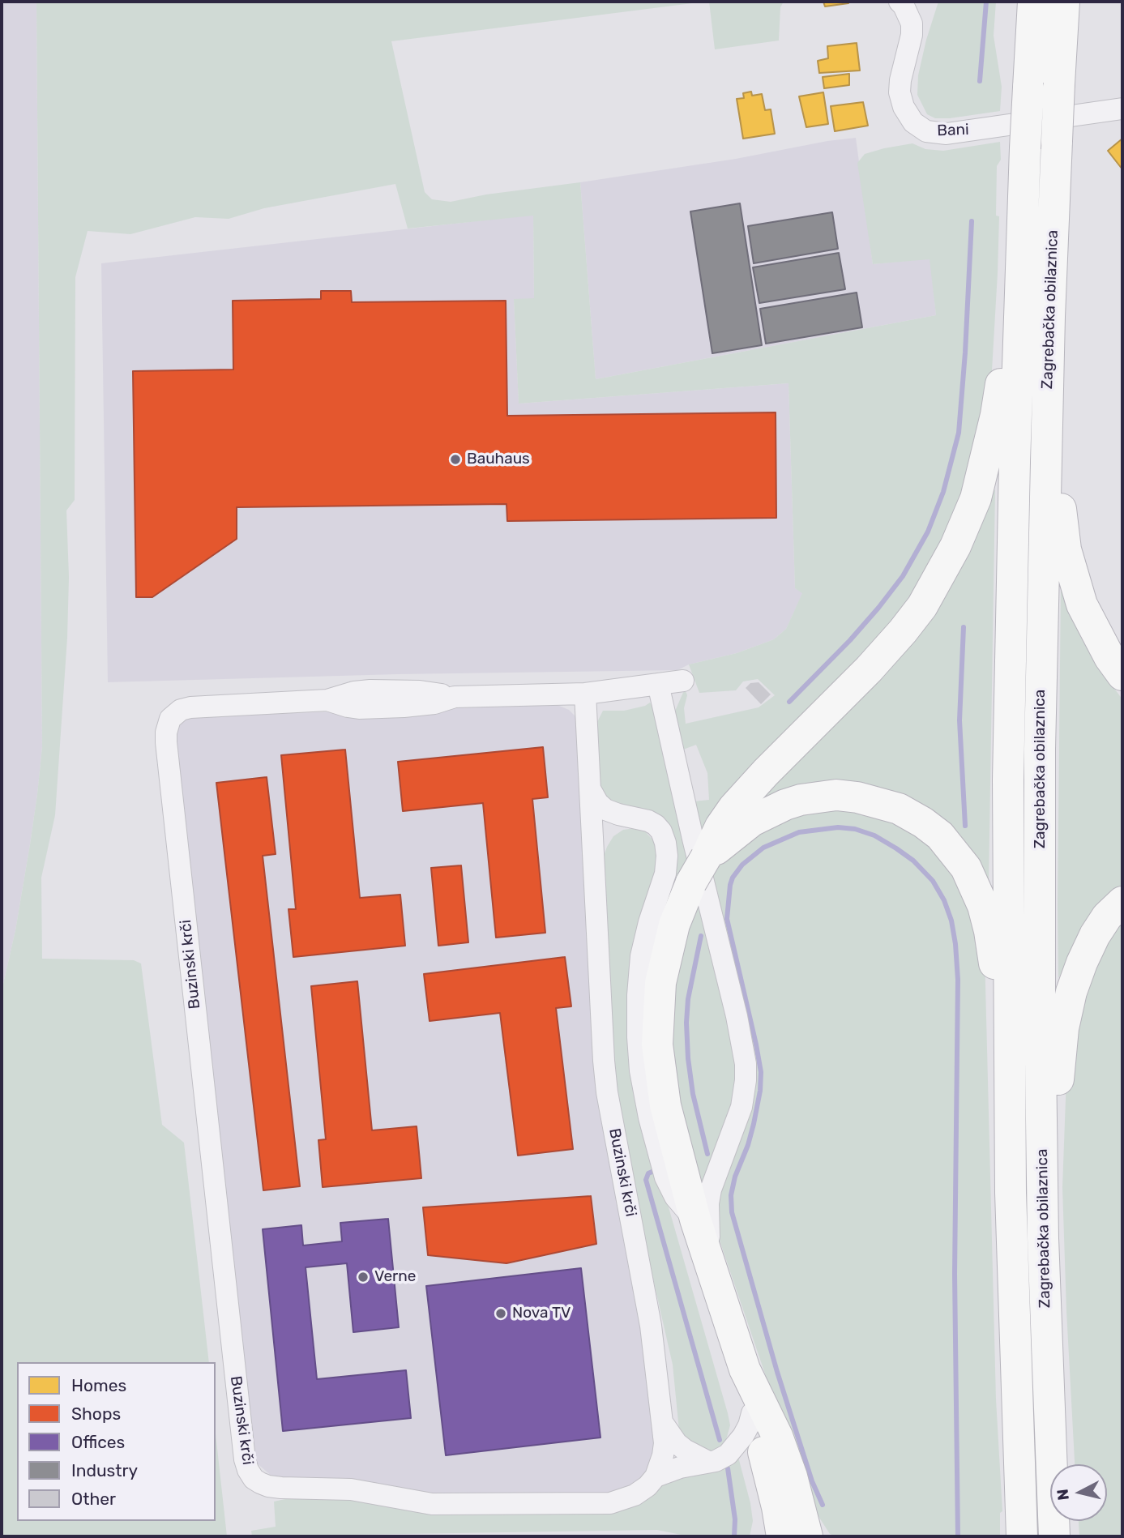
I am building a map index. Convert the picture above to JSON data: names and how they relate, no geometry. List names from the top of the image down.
{
  "streets": {
    "highway": ["Zagrebačka obilaznica"],
    "street": ["Bani", "Buzinski krči"]
  },
  "places": ["Bauhaus", "Verne", "Nova TV"],
  "legend": [
    "Homes",
    "Shops",
    "Offices",
    "Industry",
    "Other"
  ],
  "north": "left"
}
